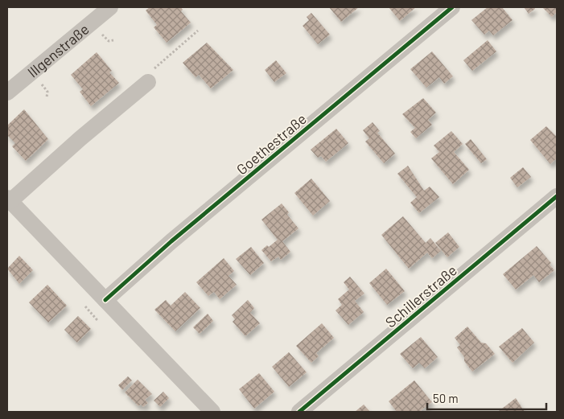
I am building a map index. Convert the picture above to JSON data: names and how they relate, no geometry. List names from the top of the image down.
{
  "streets": {
    "street": ["Illgenstraße", "Goethestraße", "Schillerstraße"]
  },
  "scale_bar": "50 m"
}
